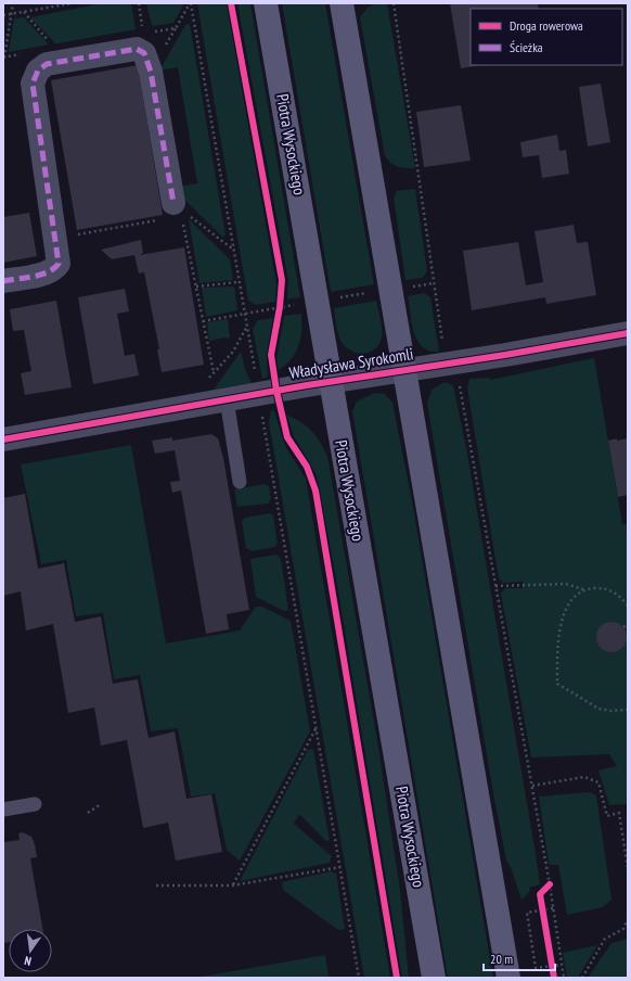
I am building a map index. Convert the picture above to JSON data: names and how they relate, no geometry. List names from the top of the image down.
{
  "streets": {
    "main road": ["Piotra Wysockiego"],
    "street": ["Władysława Syrokomli"]
  },
  "crossings": [
    ["Piotra Wysockiego", "Władysława Syrokomli"]
  ],
  "legend": ["Droga rowerowa", "Ścieżka"],
  "scale_bar": "20 m",
  "north": "bottom"
}
